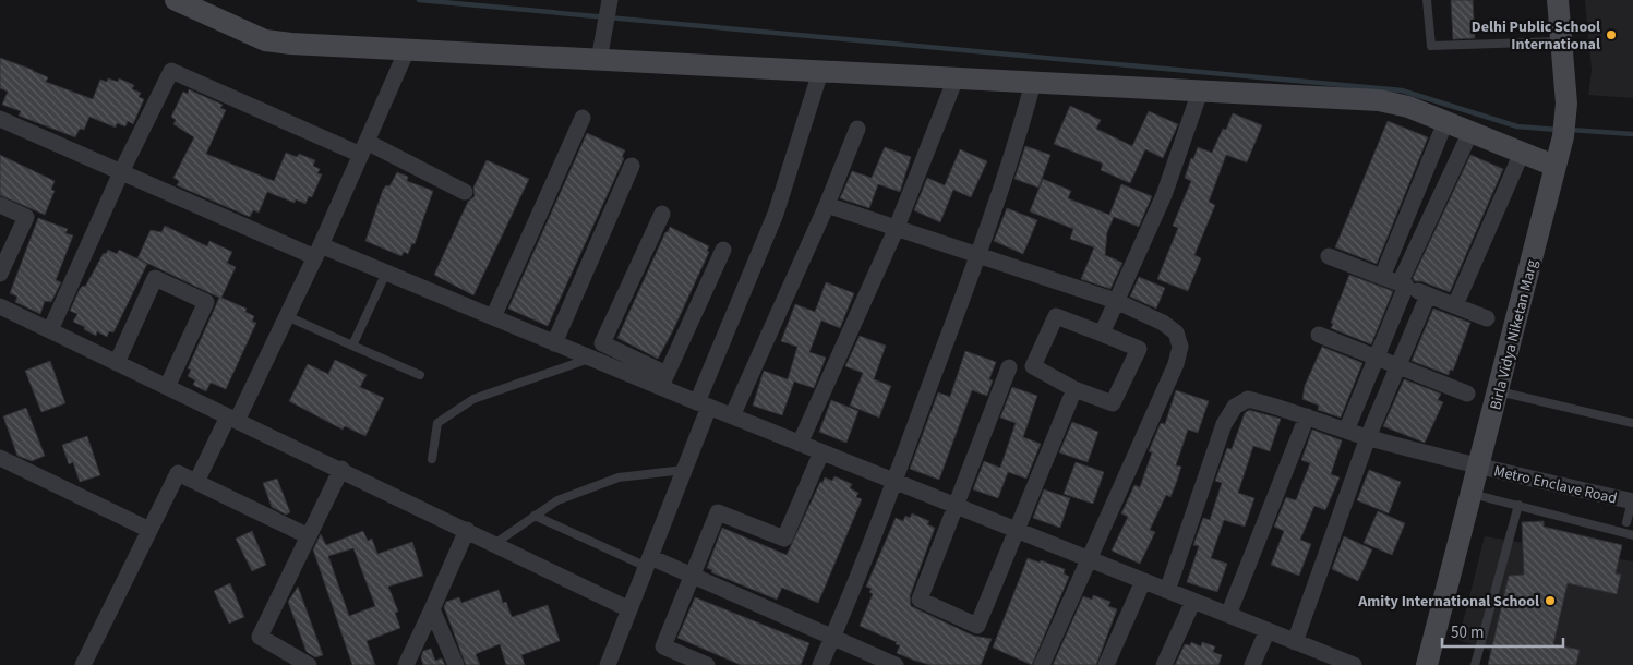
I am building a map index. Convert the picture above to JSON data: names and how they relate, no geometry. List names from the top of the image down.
{
  "streets": {
    "street": ["Birla Vidya Niketan Marg", "Metro Enclave Road"]
  },
  "crossings": [
    ["Birla Vidya Niketan Marg", "Metro Enclave Road"]
  ],
  "places": ["Delhi Public School International", "Amity International School"],
  "scale_bar": "50 m"
}
